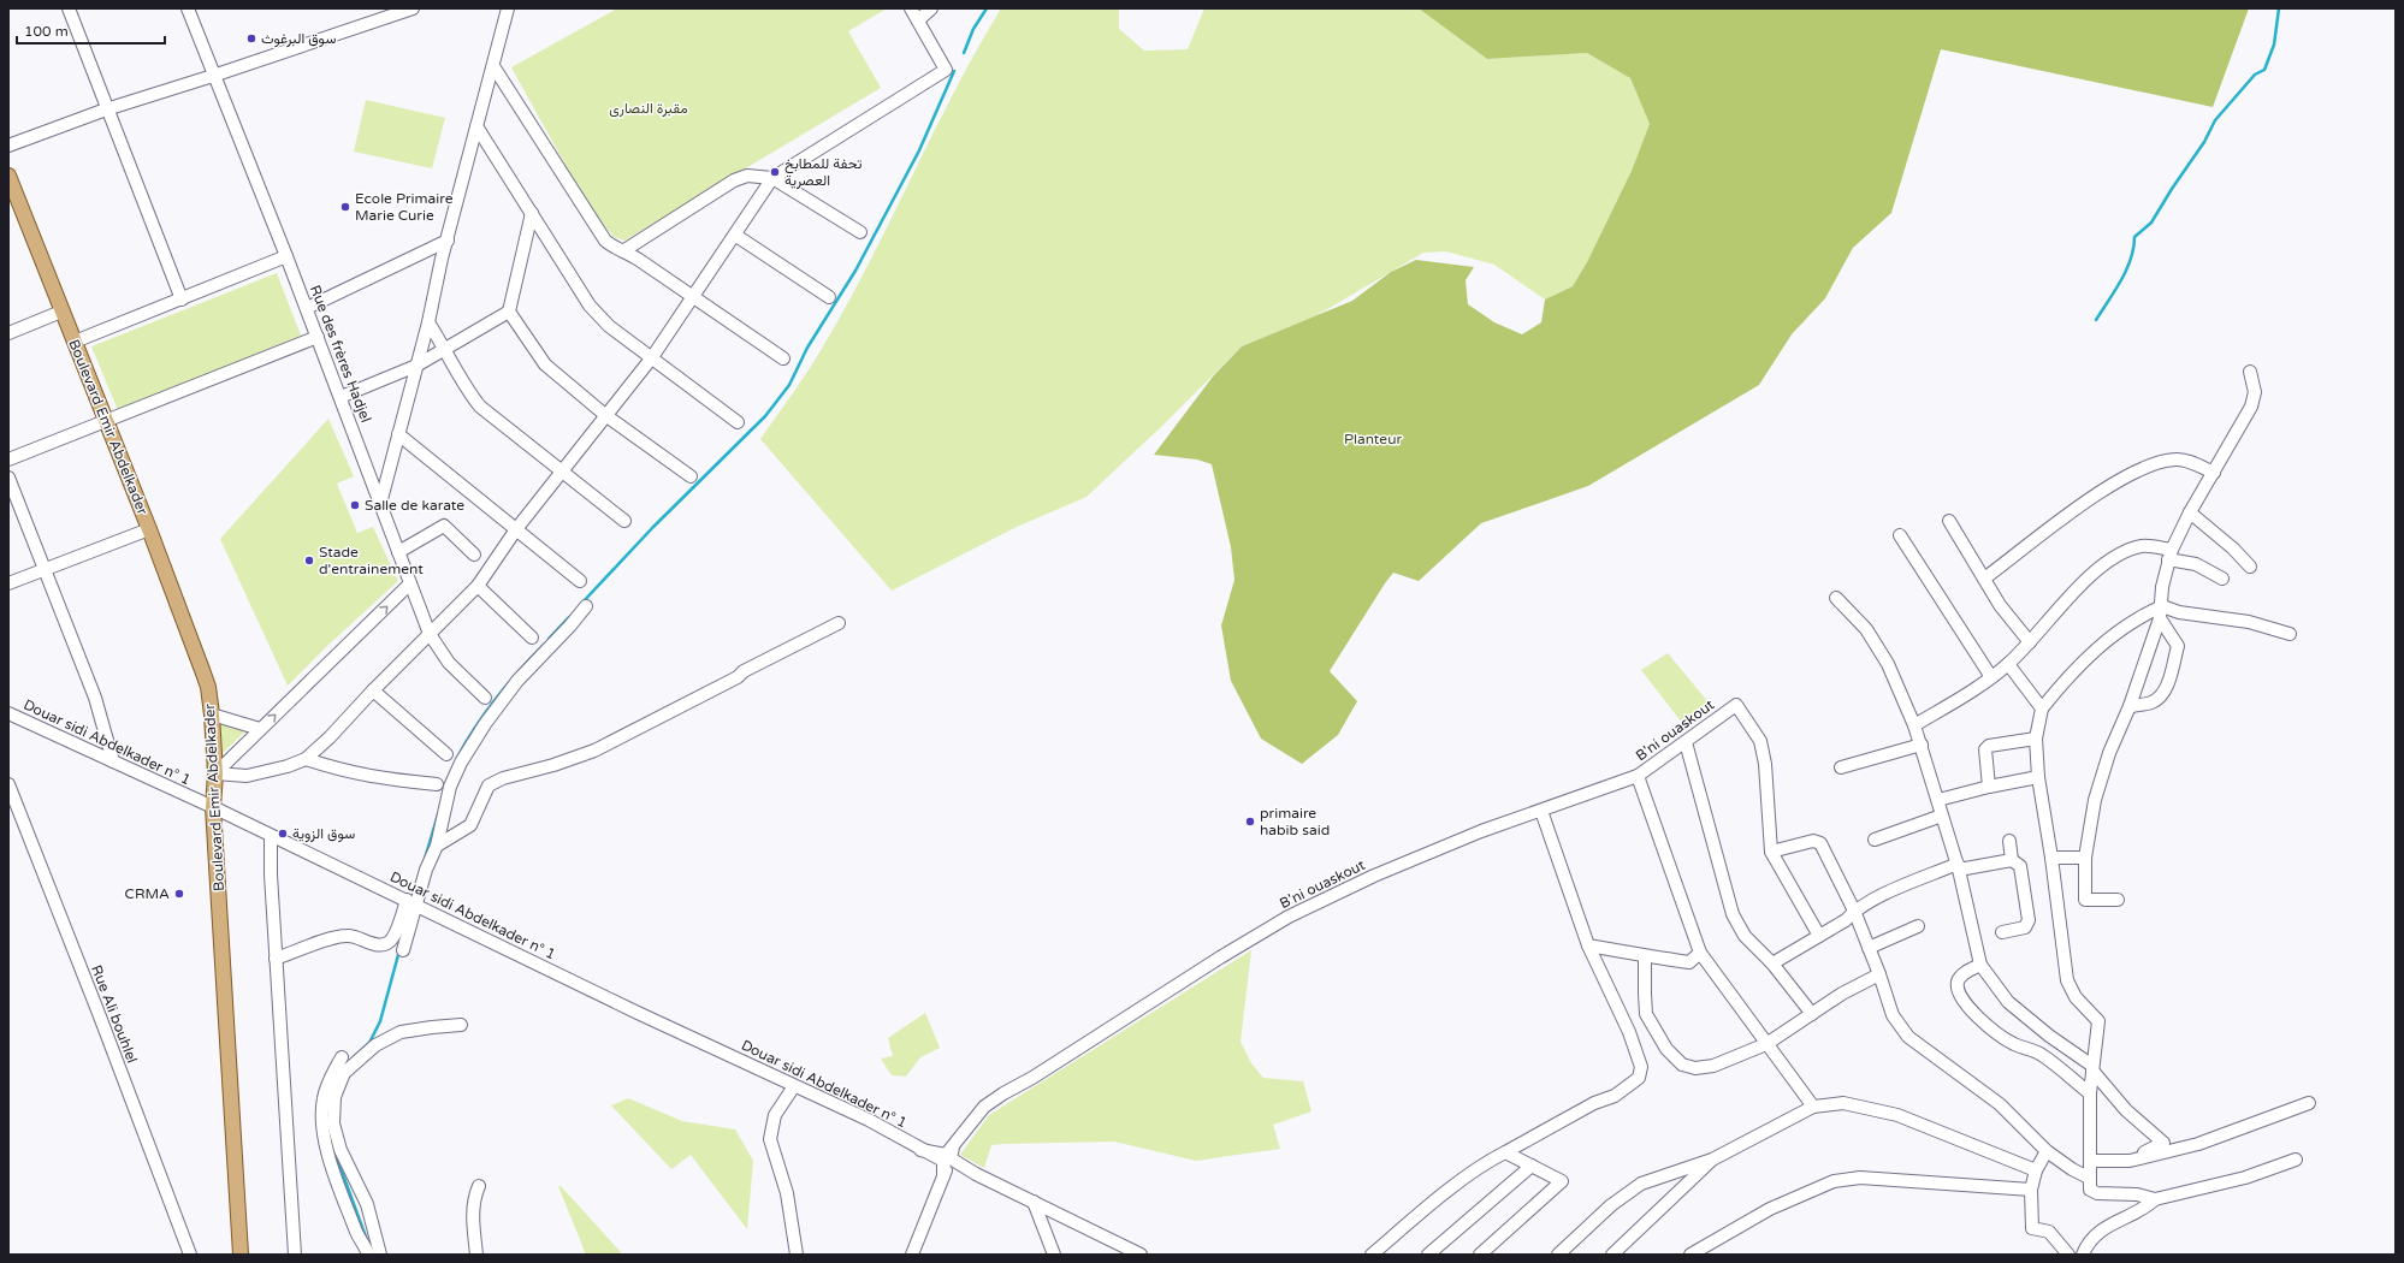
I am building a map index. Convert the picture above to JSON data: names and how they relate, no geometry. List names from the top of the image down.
{
  "streets": {
    "main road": ["Boulevard Emir Abdelkader"],
    "street": [
      "Rue des frères Hadjel",
      "B'ni ouaskout",
      "Douar sidi Abdelkader n° 1",
      "Rue Ali bouhlel"
    ]
  },
  "crossings": [
    ["Boulevard Emir Abdelkader", "Douar sidi Abdelkader n° 1"],
    ["B'ni ouaskout", "Douar sidi Abdelkader n° 1"]
  ],
  "parks": ["مقبرة النصارى", "Planteur"],
  "places": [
    "سوق البرغوث",
    "تحفة للمطابخ العصرية",
    "Ecole Primaire Marie Curie",
    "Salle de karate",
    "Stade d'entrainement",
    "primaire habib said",
    "سوق الزوية",
    "CRMA"
  ],
  "scale_bar": "100 m"
}
